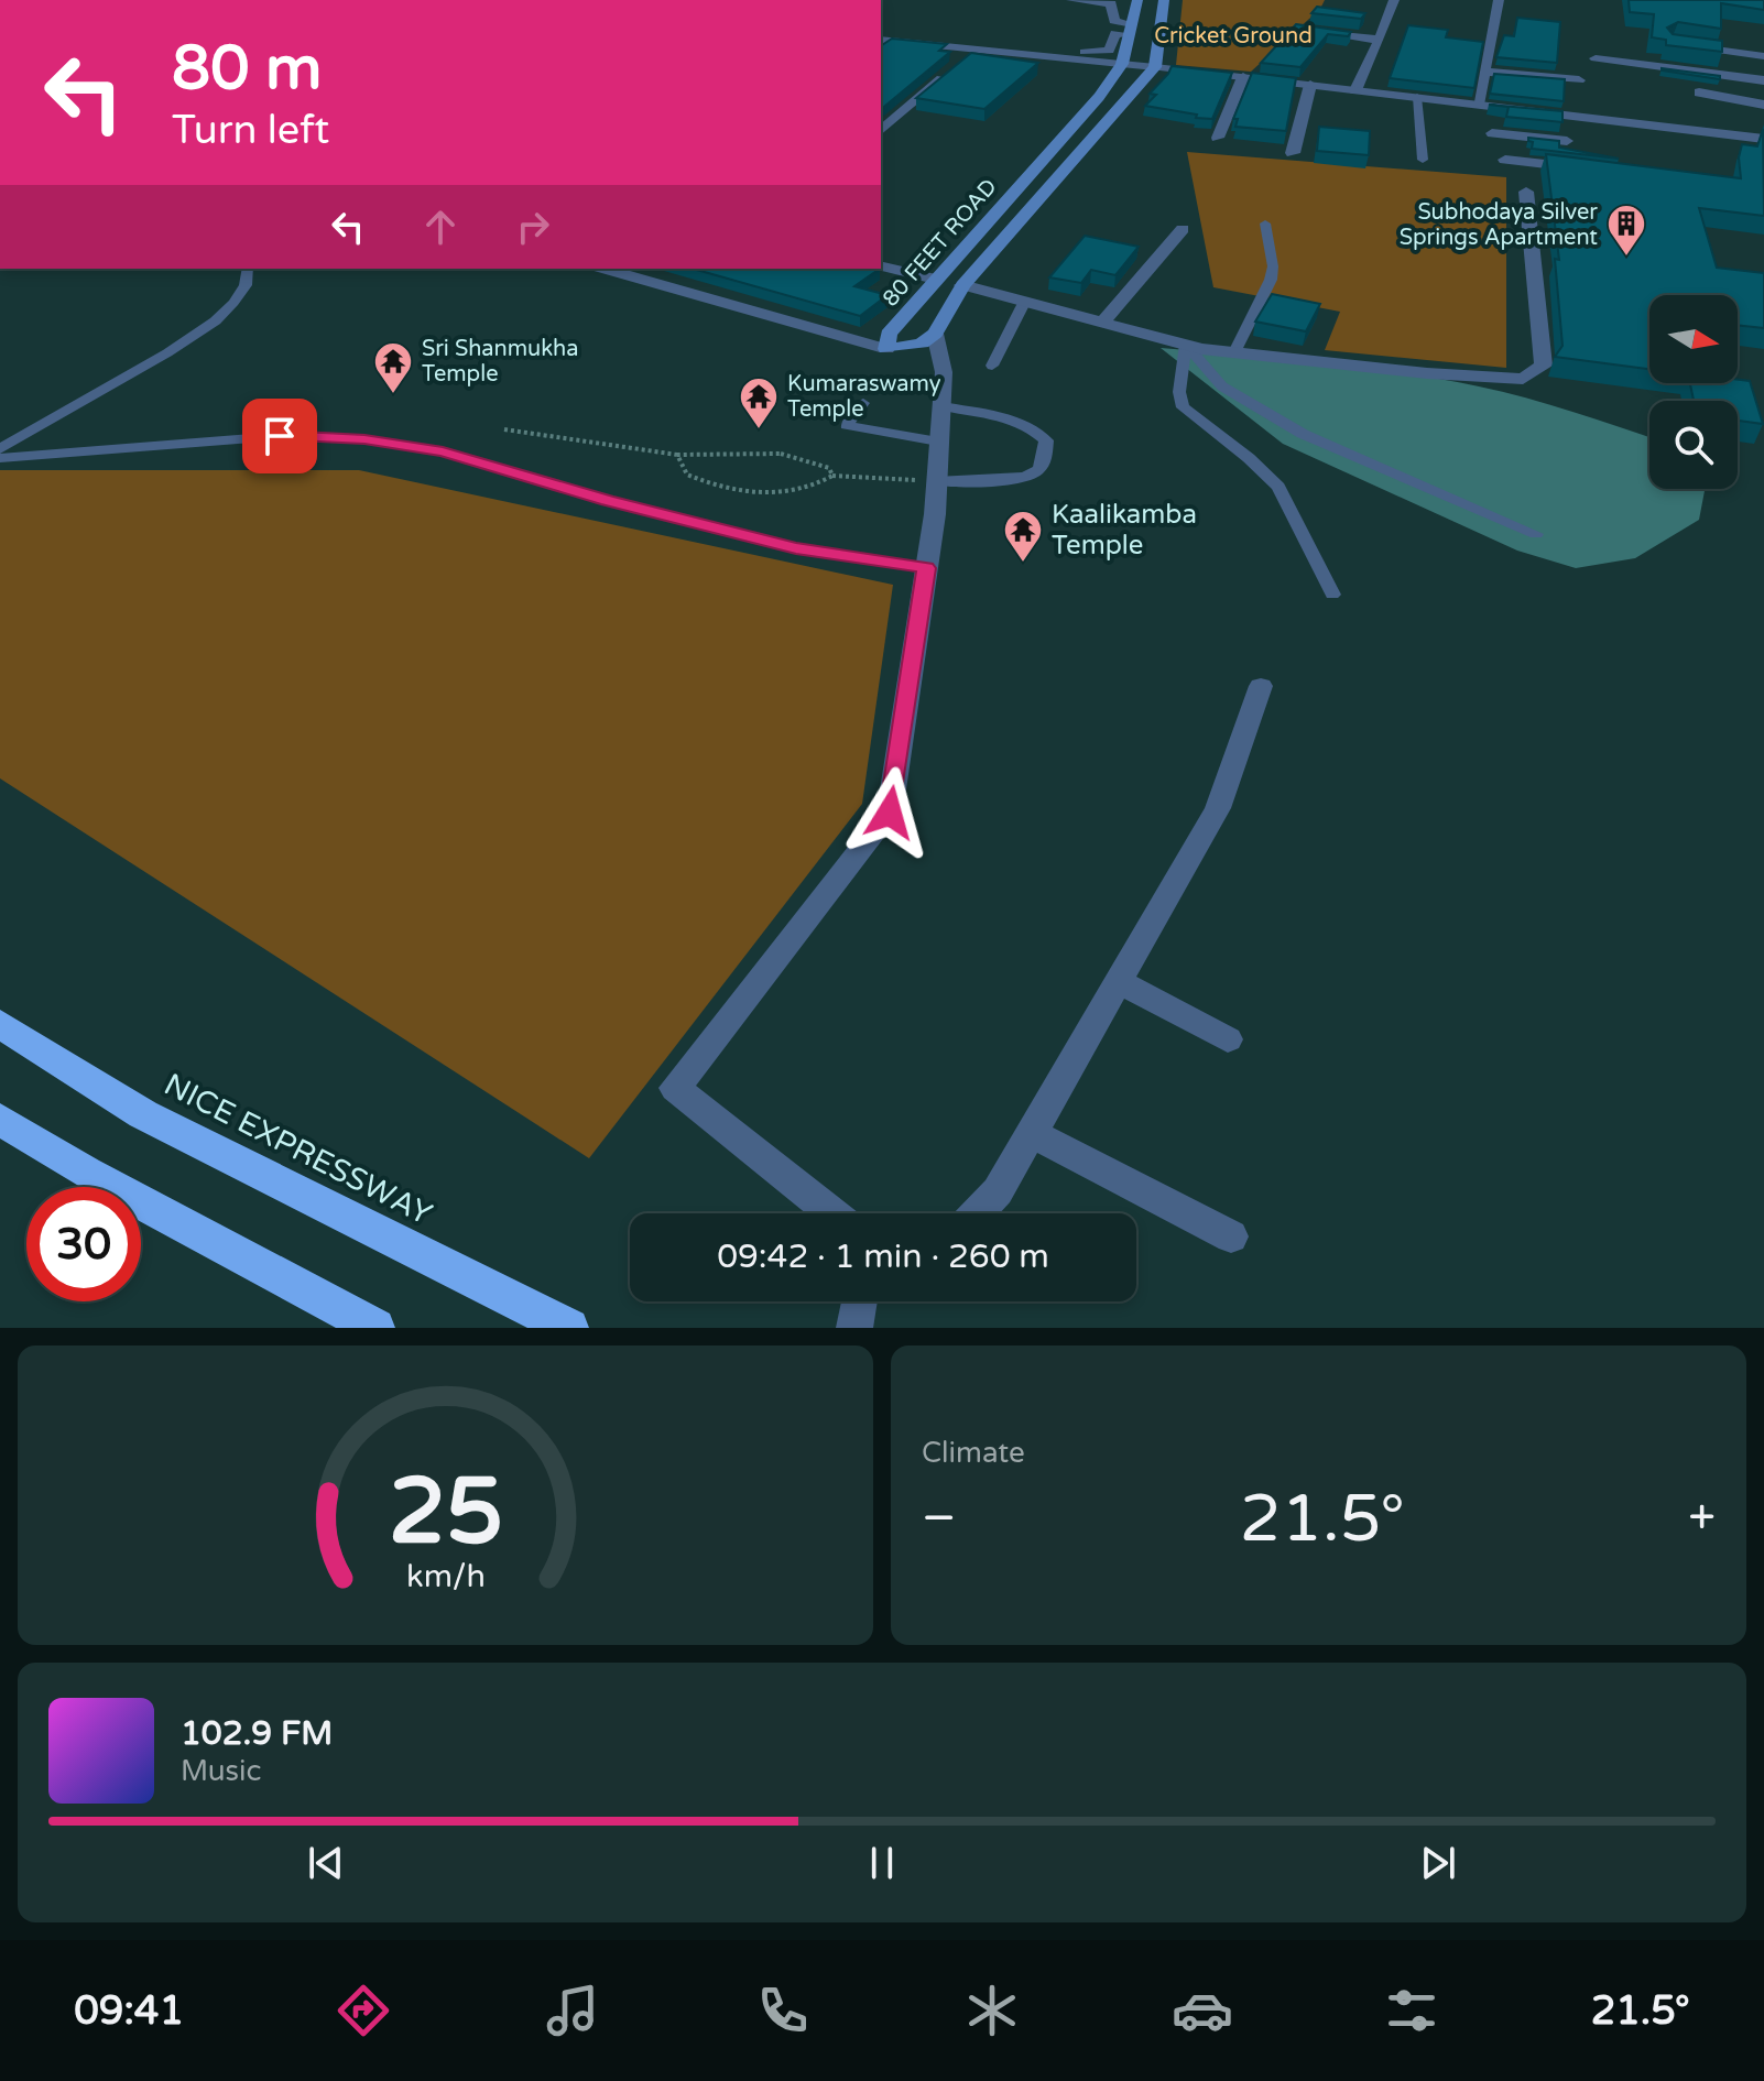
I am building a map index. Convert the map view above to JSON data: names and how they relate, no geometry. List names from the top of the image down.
{
  "streets": {
    "highway": ["NICE EXPRESSWAY"],
    "main road": ["80 FEET ROAD"]
  },
  "parks": ["Cricket Ground"],
  "places": {
    "building": ["Subhodaya Silver Springs Apartment"],
    "temple": ["Sri Shanmukha Temple", "Kumaraswamy Temple", "Kaalikamba Temple"]
  },
  "north": "right",
  "page": {
    "turn": ["80 m", "Turn left"],
    "limit": "30",
    "trip": "09:42 · 1 min · 260 m",
    "tile": "Climate",
    "heat": ["−", "21.5°", "+"],
    "song": ["102.9 FM", "Music"],
    "tabs": ["09:41", "21.5°"],
    "gauge": ["25", "km/h"]
  }
}
